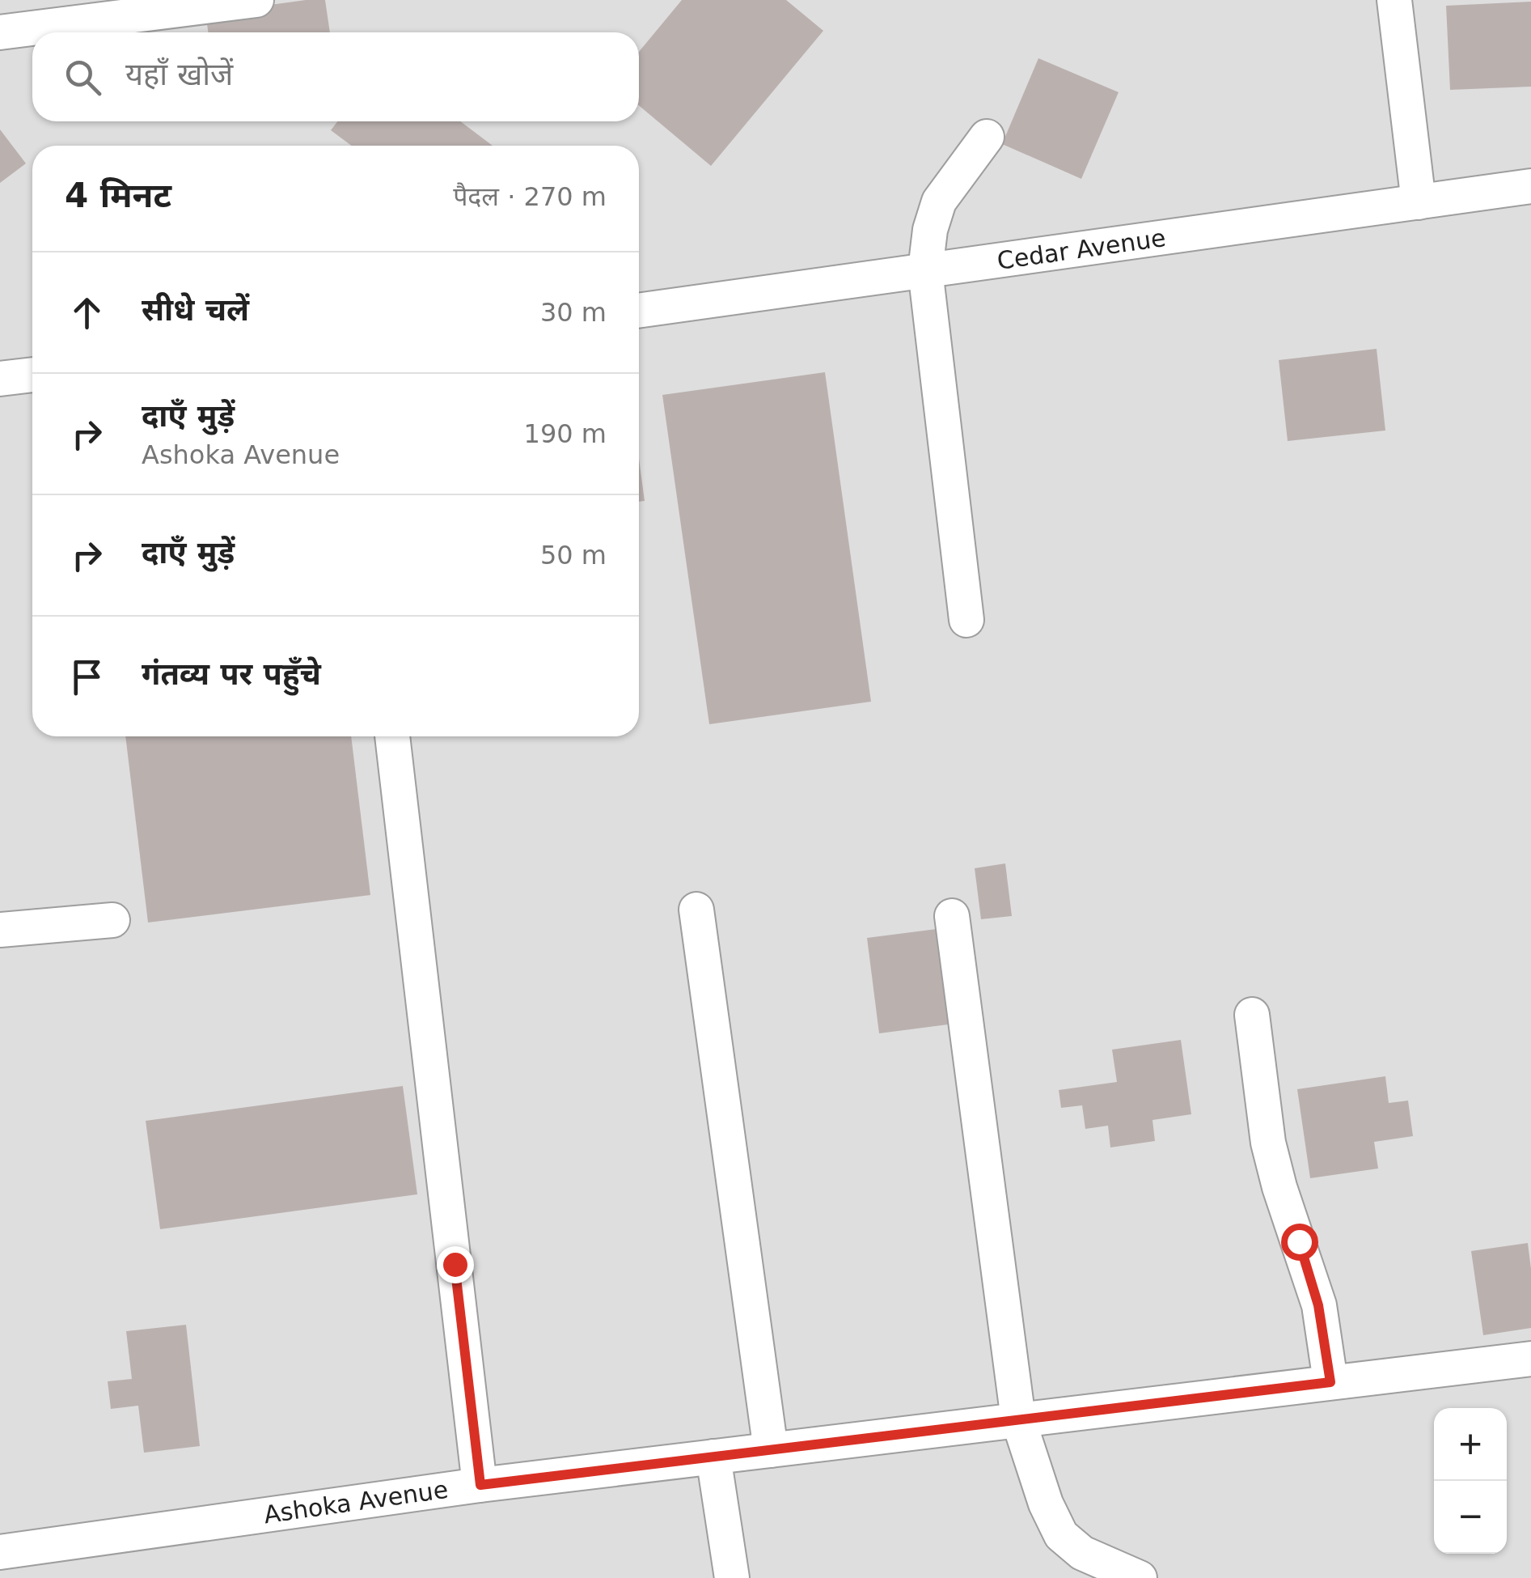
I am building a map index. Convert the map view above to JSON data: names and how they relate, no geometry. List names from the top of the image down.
{
  "streets": {
    "street": ["Cedar Avenue", "Ashoka Avenue"]
  },
  "page": {
    "search": "यहाँ खोजें",
    "heading": ["4 मिनट", "पैदल · 270 m"],
    "list": [
      ["सीधे चलें", "30 m"],
      ["दाएँ मुड़ें", "Ashoka Avenue", "190 m"],
      ["दाएँ मुड़ें", "50 m"],
      "गंतव्य पर पहुँचे"
    ],
    "map_buttons": ["+", "−"]
  }
}
